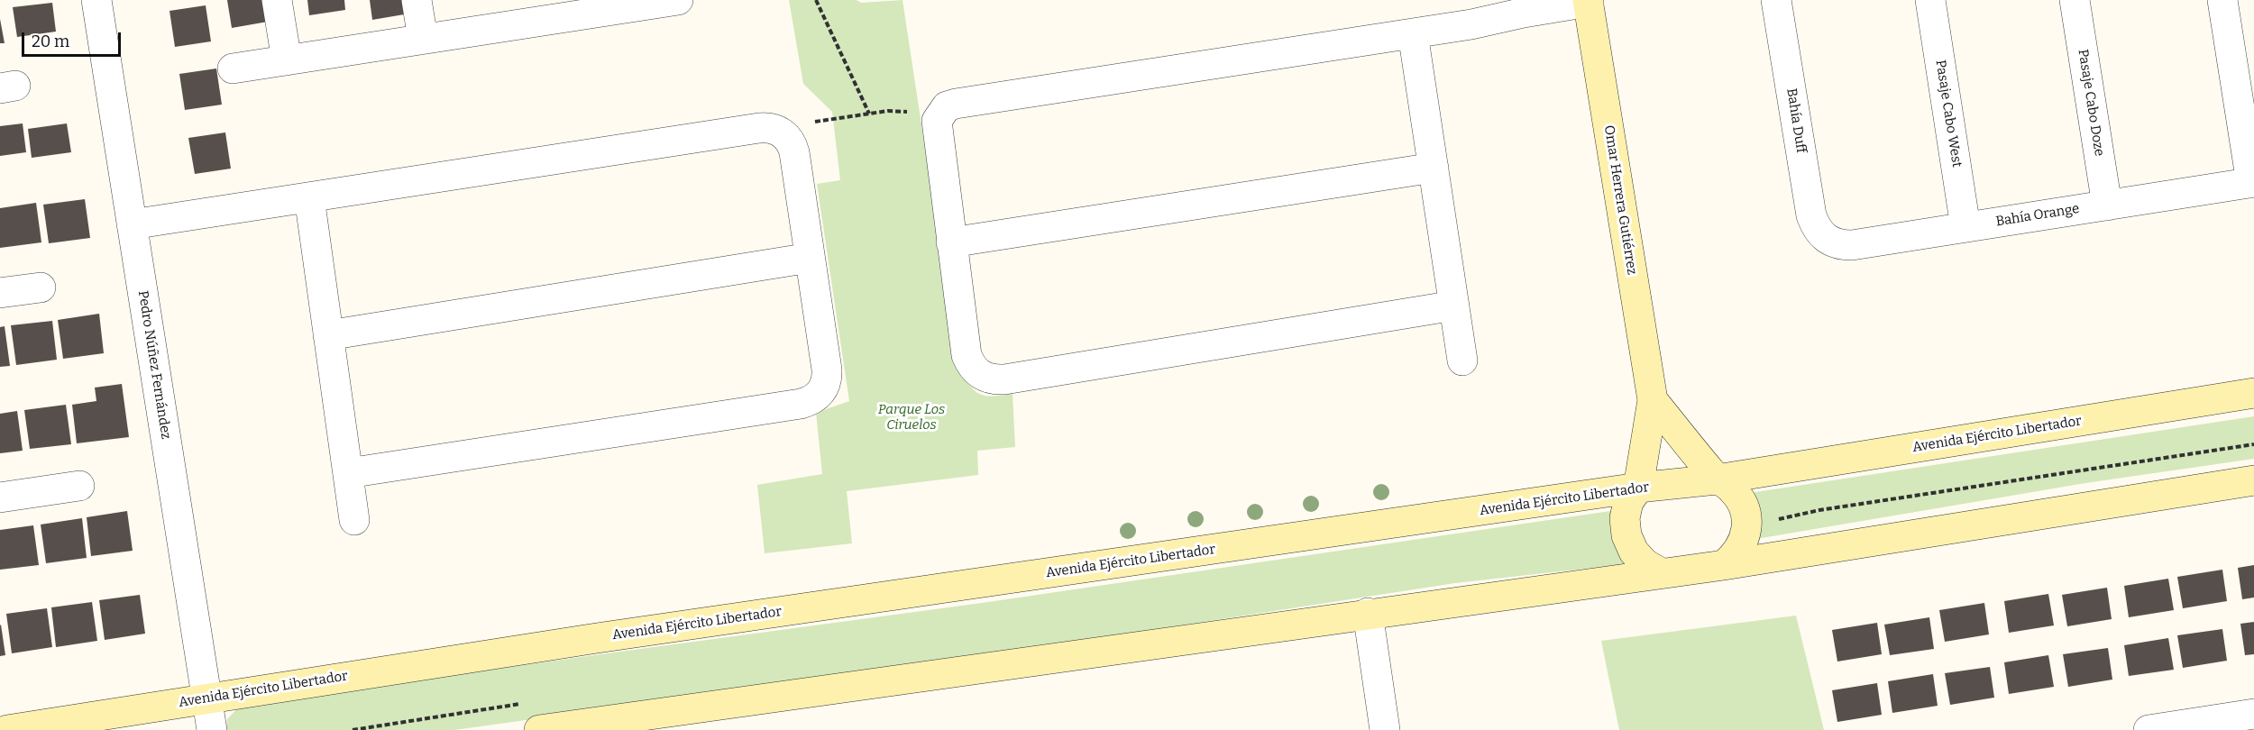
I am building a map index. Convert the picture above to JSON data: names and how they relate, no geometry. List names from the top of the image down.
{
  "streets": {
    "main road": ["Omar Herrera Gutiérrez", "Avenida Ejército Libertador"],
    "street": [
      "Pasaje Cabo Doze",
      "Pasaje Cabo West",
      "Bahía Duff",
      "Bahía Orange",
      "Pedro Núñez Fernández"
    ]
  },
  "crossings": [
    ["Pasaje Cabo Doze", "Bahía Orange"],
    ["Pasaje Cabo West", "Bahía Orange"],
    ["Bahía Duff", "Bahía Orange"],
    ["Omar Herrera Gutiérrez", "Avenida Ejército Libertador"],
    ["Pedro Núñez Fernández", "Avenida Ejército Libertador"]
  ],
  "parks": ["Parque Los Ciruelos"],
  "scale_bar": "20 m"
}
